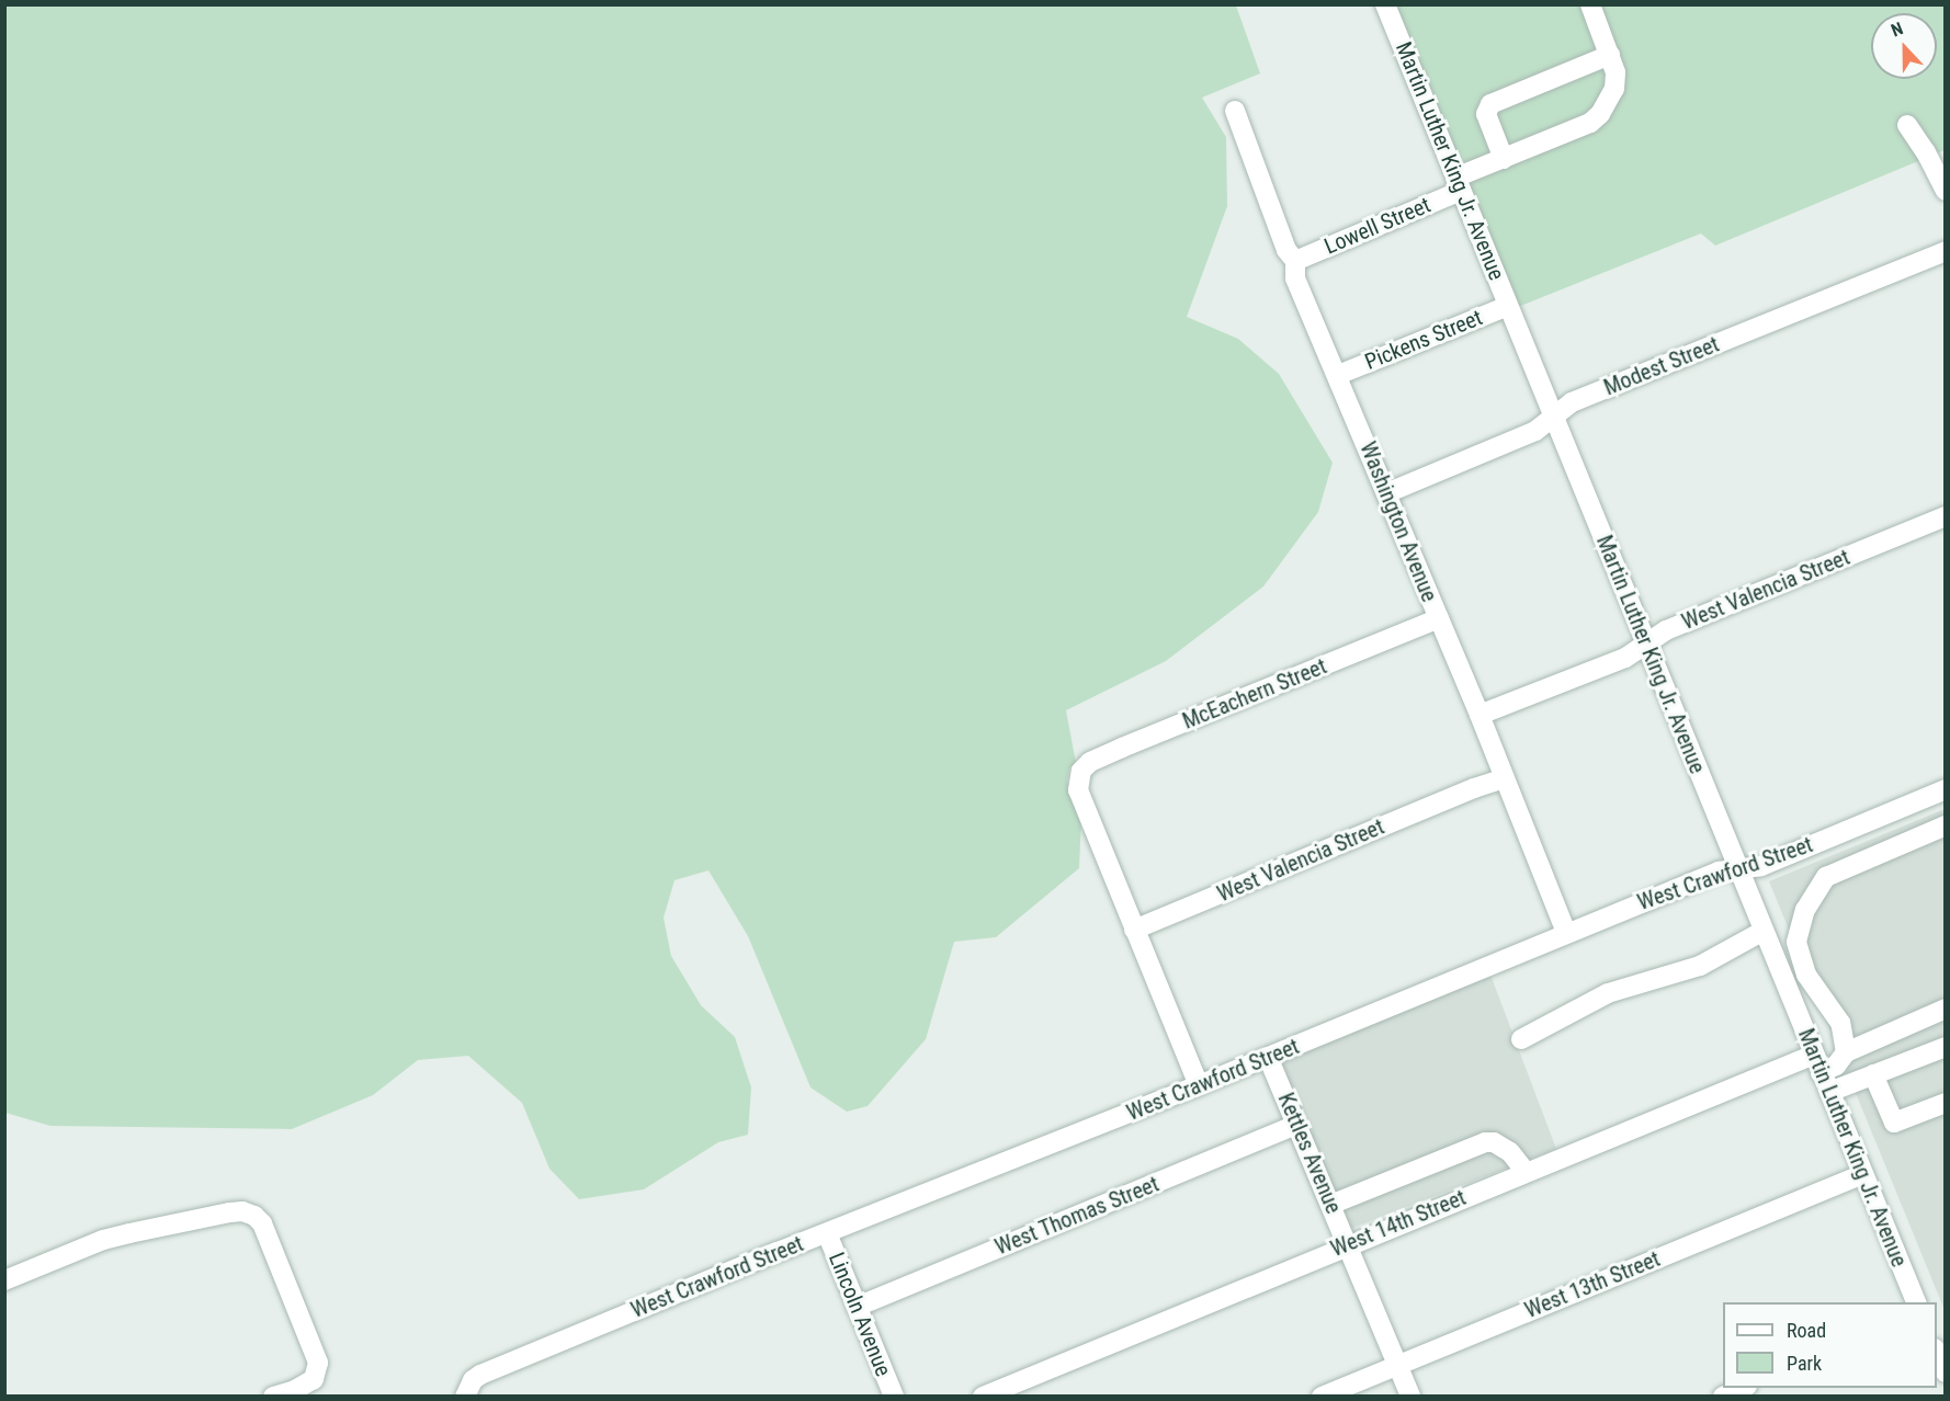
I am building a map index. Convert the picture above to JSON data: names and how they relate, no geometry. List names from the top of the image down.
{
  "streets": {
    "street": [
      "Martin Luther King Jr. Avenue",
      "Lowell Street",
      "Pickens Street",
      "Modest Street",
      "Washington Avenue",
      "West Valencia Street",
      "McEachern Street",
      "West Crawford Street",
      "Kettles Avenue",
      "West Thomas Street",
      "West 14th Street",
      "West 13th Street",
      "Lincoln Avenue"
    ]
  },
  "crossings": [
    ["Martin Luther King Jr. Avenue", "Lowell Street"],
    ["Martin Luther King Jr. Avenue", "Pickens Street"],
    ["Martin Luther King Jr. Avenue", "Modest Street"],
    ["Martin Luther King Jr. Avenue", "West Valencia Street"],
    ["Martin Luther King Jr. Avenue", "West Crawford Street"],
    ["Martin Luther King Jr. Avenue", "West 14th Street"],
    ["Martin Luther King Jr. Avenue", "West 13th Street"],
    ["Lowell Street", "Washington Avenue"],
    ["Pickens Street", "Washington Avenue"],
    ["Modest Street", "Washington Avenue"],
    ["Washington Avenue", "West Valencia Street"],
    ["Washington Avenue", "McEachern Street"],
    ["Washington Avenue", "West Crawford Street"],
    ["West Valencia Street", "McEachern Street"],
    ["West Crawford Street", "Kettles Avenue"],
    ["West Crawford Street", "Lincoln Avenue"],
    ["Kettles Avenue", "West Thomas Street"],
    ["Kettles Avenue", "West 14th Street"],
    ["Kettles Avenue", "West 13th Street"],
    ["West Thomas Street", "Lincoln Avenue"]
  ],
  "legend": ["Road", "Park"],
  "north": "top"
}
